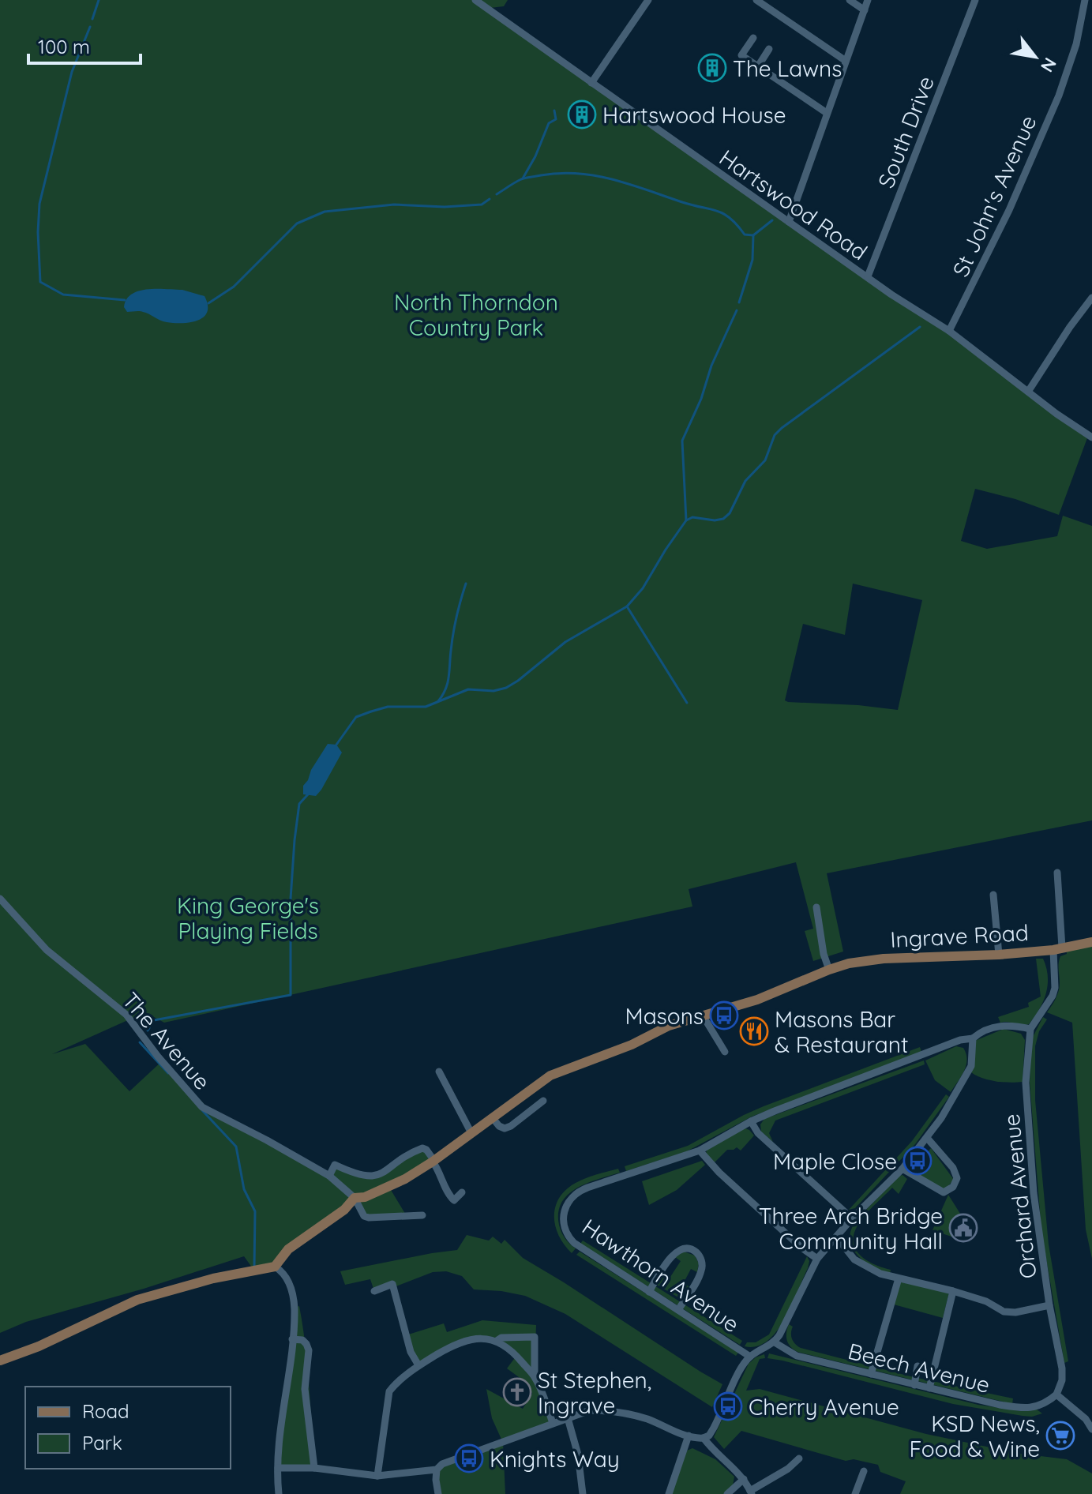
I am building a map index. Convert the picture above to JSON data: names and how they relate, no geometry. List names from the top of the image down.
{
  "streets": {
    "main road": ["Ingrave Road"],
    "street": [
      "South Drive",
      "St John's Avenue",
      "Hartswood Road",
      "The Avenue",
      "Orchard Avenue",
      "Hawthorn Avenue",
      "Beech Avenue"
    ]
  },
  "crossings": [
    ["South Drive", "Hartswood Road"],
    ["St John's Avenue", "Hartswood Road"],
    ["Ingrave Road", "The Avenue"],
    ["Ingrave Road", "Orchard Avenue"],
    ["Orchard Avenue", "Beech Avenue"]
  ],
  "parks": ["North Thorndon Country Park", "King George's Playing Fields"],
  "places": {
    "building": ["The Lawns", "Hartswood House"],
    "bus stop": [
      "Masons",
      "Maple Close",
      "Cherry Avenue",
      "Knights Way"
    ],
    "restaurant": ["Masons Bar & Restaurant"],
    "public building": ["Three Arch Bridge Community Hall"],
    "church": ["St Stephen, Ingrave"],
    "supermarket": ["KSD News, Food & Wine"]
  },
  "legend": ["Road", "Park"],
  "scale_bar": "100 m",
  "north": "bottom right"
}
